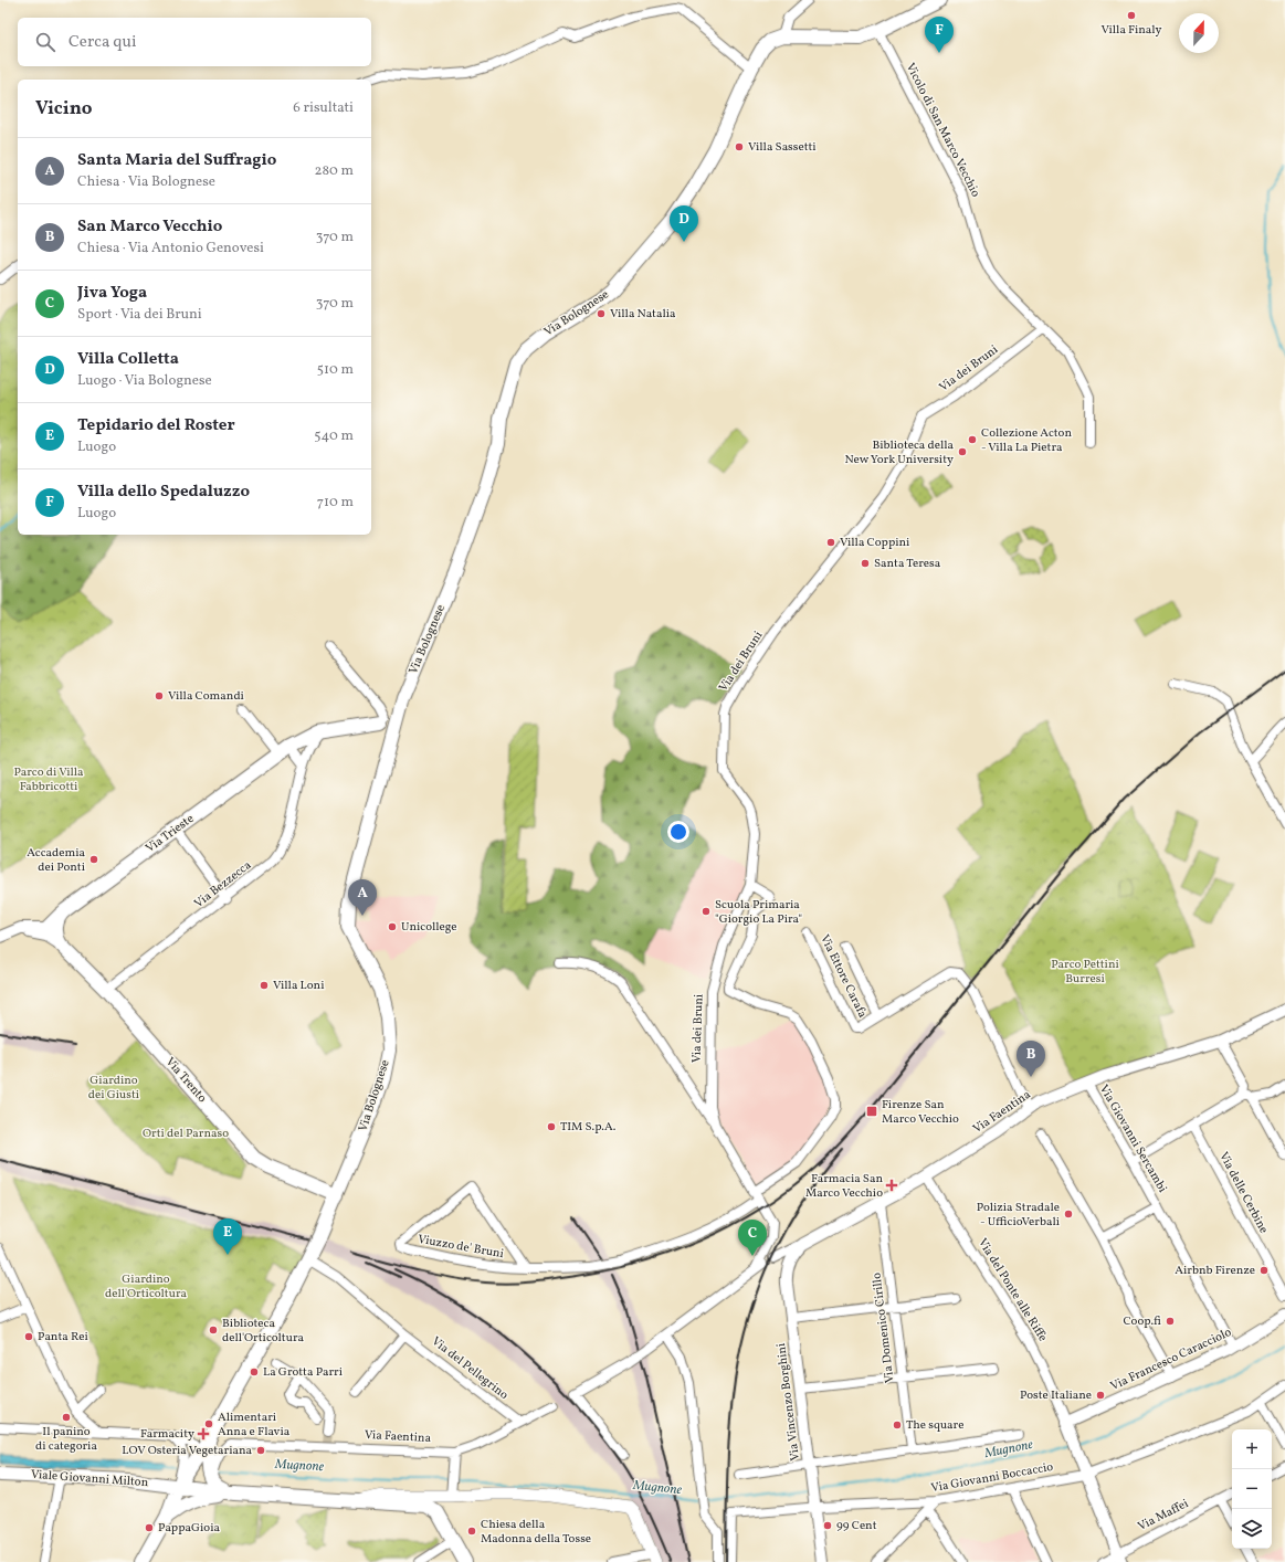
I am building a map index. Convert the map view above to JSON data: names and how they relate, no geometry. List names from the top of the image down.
{
  "streets": {
    "main road": [
      "Via Bolognese",
      "Via Trieste",
      "Via Trento",
      "Viale Giovanni Milton"
    ],
    "street": [
      "Vicolo di San Marco Vecchio",
      "Via dei Bruni",
      "Via Bezzecca",
      "Via Ettore Carafa",
      "Via Faentina",
      "Via Giovanni Sercambi",
      "Via delle Cerbine",
      "Viuzzo de' Bruni",
      "Via del Ponte alle Riffe",
      "Via Domenico Cirillo",
      "Via Francesco Caracciolo",
      "Via del Pellegrino",
      "Via Vincenzo Borghini",
      "Via Giovanni Boccaccio",
      "Via Maffei"
    ]
  },
  "crossings": [
    ["Vicolo di San Marco Vecchio", "Via dei Bruni"],
    ["Via Bolognese", "Via Trieste"],
    ["Via Bolognese", "Via Trento"],
    ["Via Bolognese", "Via del Pellegrino"],
    ["Via Bolognese", "Viale Giovanni Milton"],
    ["Via dei Bruni", "Viuzzo de' Bruni"],
    ["Via Trieste", "Via Bezzecca"],
    ["Via Trieste", "Via Trento"],
    ["Via Bezzecca", "Via Trento"],
    ["Via Faentina", "Via Giovanni Sercambi"],
    ["Via Faentina", "Via del Ponte alle Riffe"],
    ["Via Faentina", "Via Domenico Cirillo"],
    ["Via Faentina", "Via del Pellegrino"],
    ["Via Faentina", "Via Vincenzo Borghini"],
    ["Via Giovanni Sercambi", "Via Francesco Caracciolo"],
    ["Via del Ponte alle Riffe", "Via Francesco Caracciolo"],
    ["Via Vincenzo Borghini", "Via Giovanni Boccaccio"]
  ],
  "water": ["Mugnone"],
  "parks": [
    "Parco di Villa Fabbricotti",
    "Parco Pettini Burresi",
    "Giardino dei Giusti",
    "Orti del Parnaso",
    "Giardino dell'Orticoltura"
  ],
  "places": {
    "other": [
      "Villa Finaly",
      "Villa Sassetti",
      "Villa Natalia",
      "Collezione Acton - Villa La Pietra",
      "Biblioteca della New York University",
      "Villa Coppini",
      "Santa Teresa",
      "Villa Comandi",
      "Accademia dei Ponti",
      "Scuola Primaria \"Giorgio La Pira\"",
      "Unicollege",
      "Villa Loni",
      "TIM S.p.A.",
      "Polizia Stradale - UfficioVerbali",
      "Airbnb Firenze",
      "Coop.fi",
      "Biblioteca dell'Orticoltura",
      "Panta Rei",
      "La Grotta Parri",
      "Poste Italiane",
      "Il panino di categoria",
      "Alimentari Anna e Flavia",
      "The square",
      "LOV Osteria Vegetariana",
      "99 Cent",
      "PappaGioia",
      "Chiesa della Madonna della Tosse"
    ],
    "transit": ["Firenze San Marco Vecchio"],
    "health": ["Farmacia San Marco Vecchio", "Farmacity"]
  },
  "north": "top",
  "page": {
    "pins": [
      "F",
      "D",
      "A",
      "B",
      "E",
      "C"
    ],
    "search": "Cerca qui",
    "heading": ["Vicino", "6 risultati"],
    "list": [
      {
        "mark": "A",
        "name": "Santa Maria del Suffragio",
        "note": "Chiesa · Via Bolognese",
        "value": "280 m"
      },
      {
        "mark": "B",
        "name": "San Marco Vecchio",
        "note": "Chiesa · Via Antonio Genovesi",
        "value": "370 m"
      },
      {
        "mark": "C",
        "name": "Jiva Yoga",
        "note": "Sport · Via dei Bruni",
        "value": "370 m"
      },
      {
        "mark": "D",
        "name": "Villa Colletta",
        "note": "Luogo · Via Bolognese",
        "value": "510 m"
      },
      {
        "mark": "E",
        "name": "Tepidario del Roster",
        "note": "Luogo",
        "value": "540 m"
      },
      {
        "mark": "F",
        "name": "Villa dello Spedaluzzo",
        "note": "Luogo",
        "value": "710 m"
      }
    ],
    "map_buttons": ["+", "−"]
  }
}
